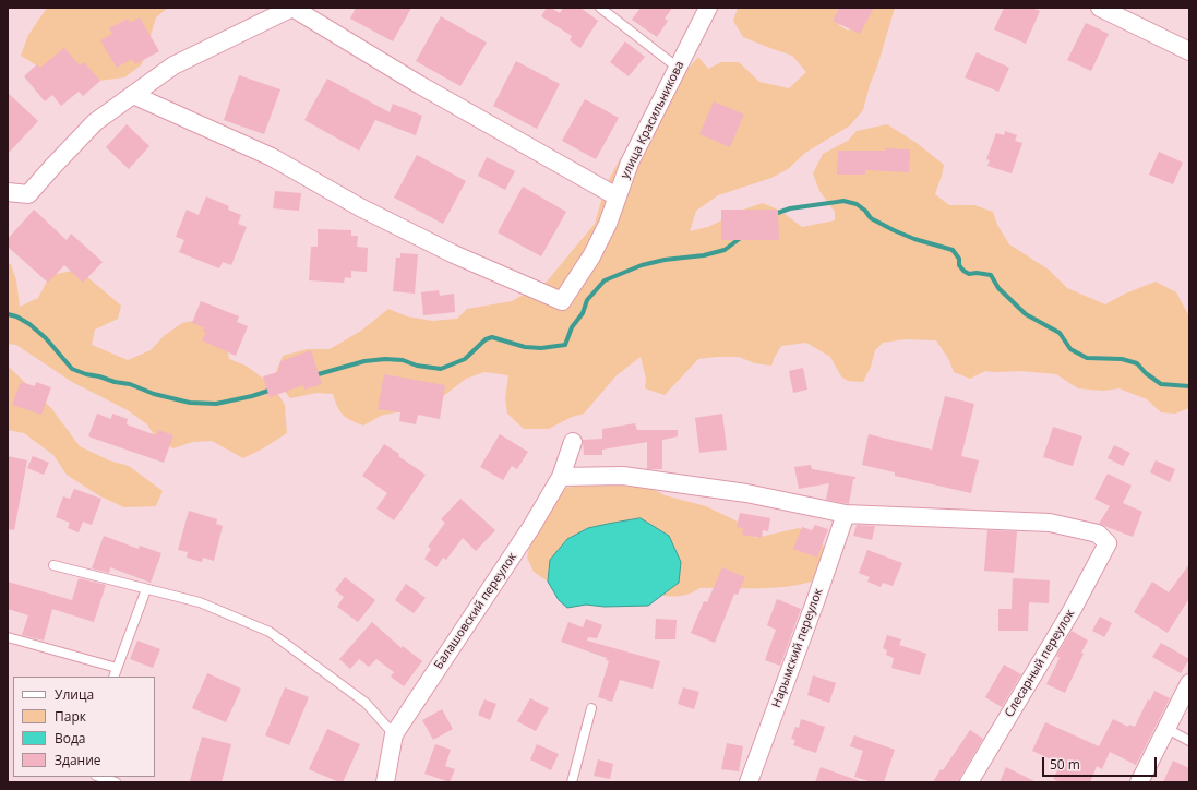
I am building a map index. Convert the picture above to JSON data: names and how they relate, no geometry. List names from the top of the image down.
{
  "streets": {
    "street": [
      "улица Красильникова",
      "Балашовский переулок",
      "Нарымский переулок",
      "Слесарный переулок"
    ]
  },
  "crossings": [
    ["Нарымский переулок", "Слесарный переулок"]
  ],
  "legend": [
    "Улица",
    "Парк",
    "Вода",
    "Здание"
  ],
  "scale_bar": "50 m"
}
